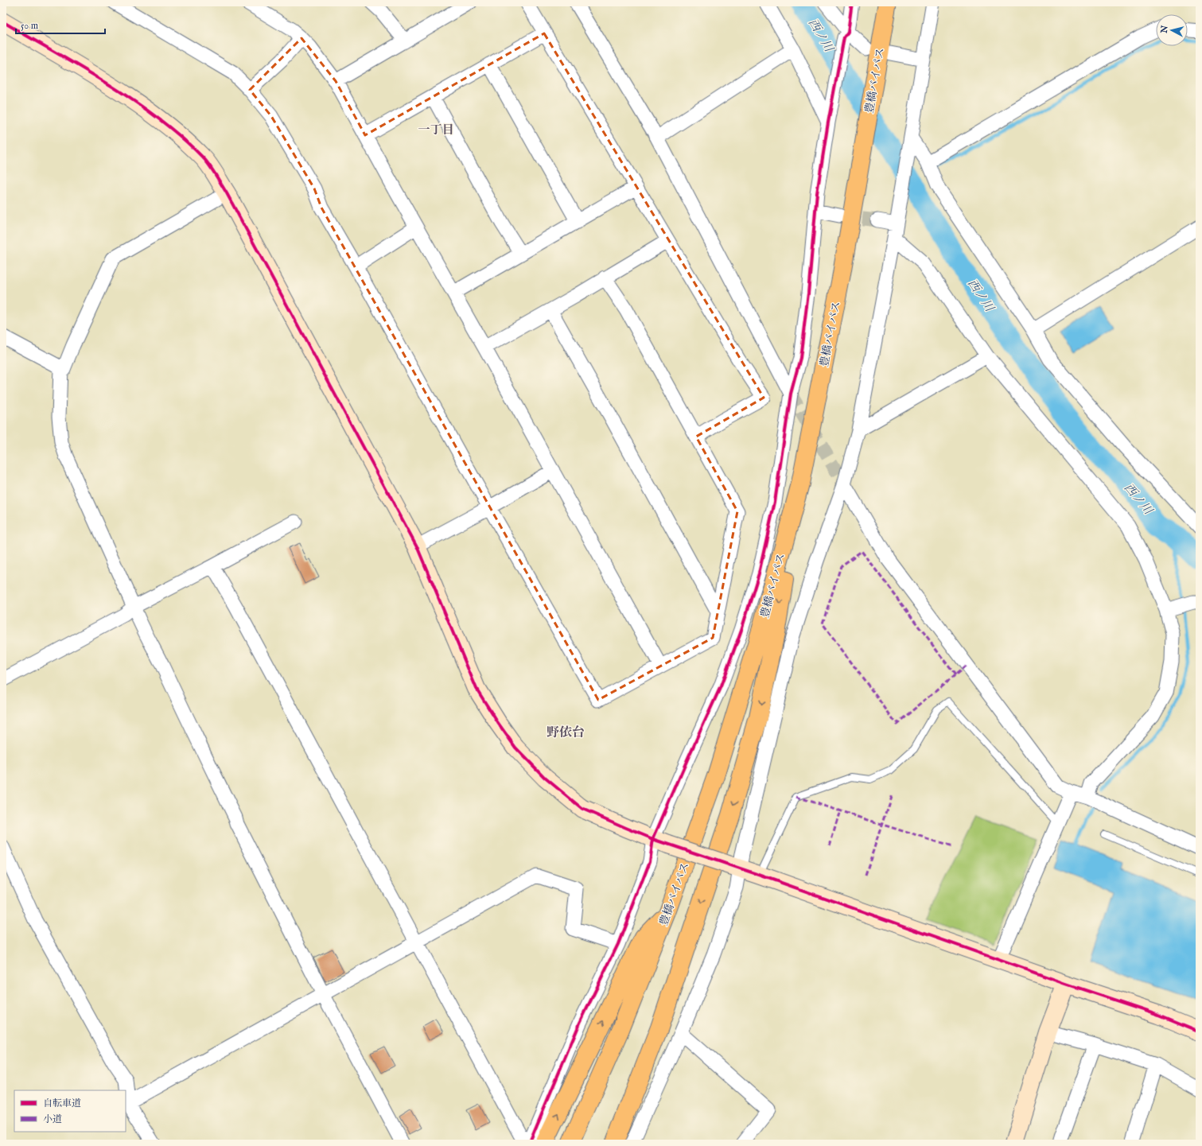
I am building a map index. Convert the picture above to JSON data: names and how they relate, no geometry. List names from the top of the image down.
{
  "streets": {
    "highway": ["豊橋バイパス"]
  },
  "districts": ["一丁目", "野依台"],
  "water": ["西ノ川"],
  "legend": ["自転車道", "小道"],
  "scale_bar": "50 m",
  "north": "left"
}
